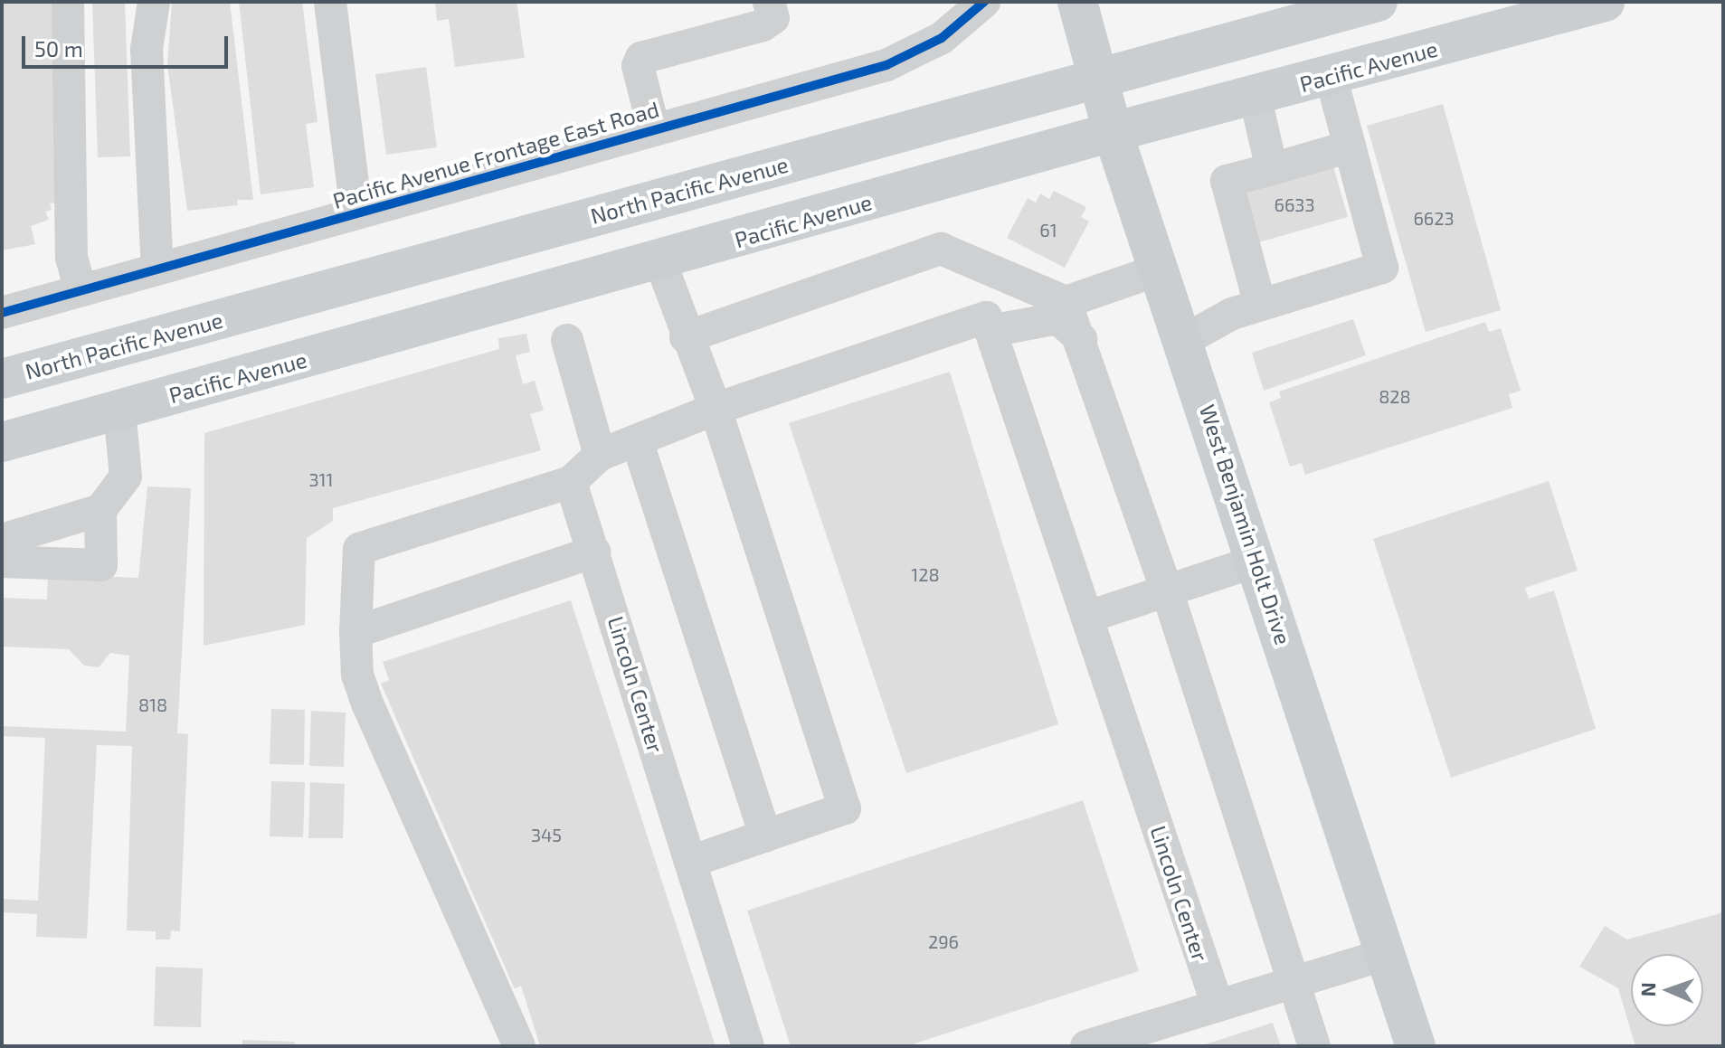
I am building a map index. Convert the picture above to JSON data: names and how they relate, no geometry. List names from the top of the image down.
{
  "streets": {
    "main road": ["Pacific Avenue", "North Pacific Avenue", "West Benjamin Holt Drive"],
    "street": ["Pacific Avenue Frontage East Road", "Lincoln Center"]
  },
  "crossings": [
    ["Pacific Avenue", "West Benjamin Holt Drive"],
    ["North Pacific Avenue", "West Benjamin Holt Drive"]
  ],
  "house_numbers": [
    "6633",
    "6623",
    "61",
    "828",
    "311",
    "128",
    "818",
    "345",
    "296"
  ],
  "scale_bar": "50 m",
  "north": "left"
}
